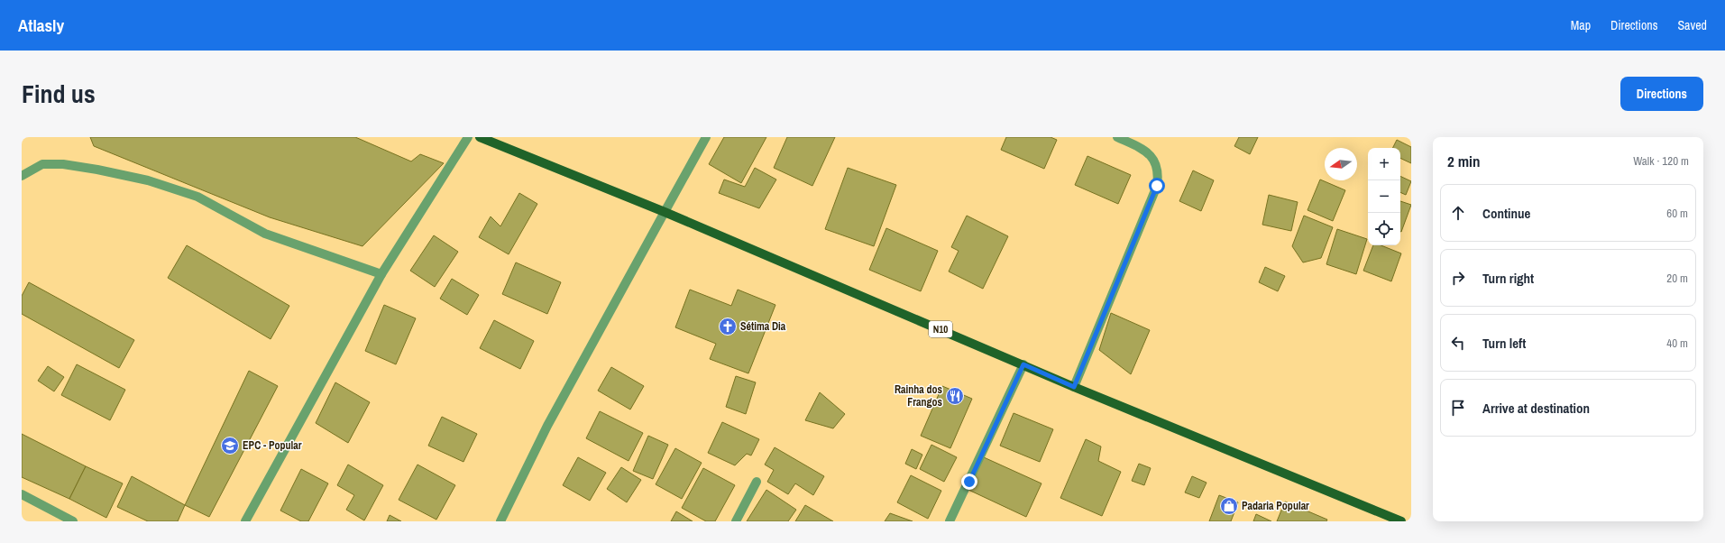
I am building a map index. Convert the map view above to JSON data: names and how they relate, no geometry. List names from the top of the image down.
{
  "streets": {
    "main road": ["N10"]
  },
  "places": {
    "church": ["Sétima Dia"],
    "restaurant": ["Rainha dos Frangos"],
    "school or university": ["EPC - Popular"],
    "shop": ["Padaria Popular"]
  },
  "north": "left",
  "page": {
    "header": "Atlasly",
    "nav": ["Map", "Directions", "Saved"],
    "title": "Find us",
    "buttons": "Directions",
    "heading": ["2 min", "Walk · 120 m"],
    "map_buttons": ["+", "−"],
    "list": [
      ["Continue", "60 m"],
      ["Turn right", "20 m"],
      ["Turn left", "40 m"],
      "Arrive at destination"
    ]
  }
}
